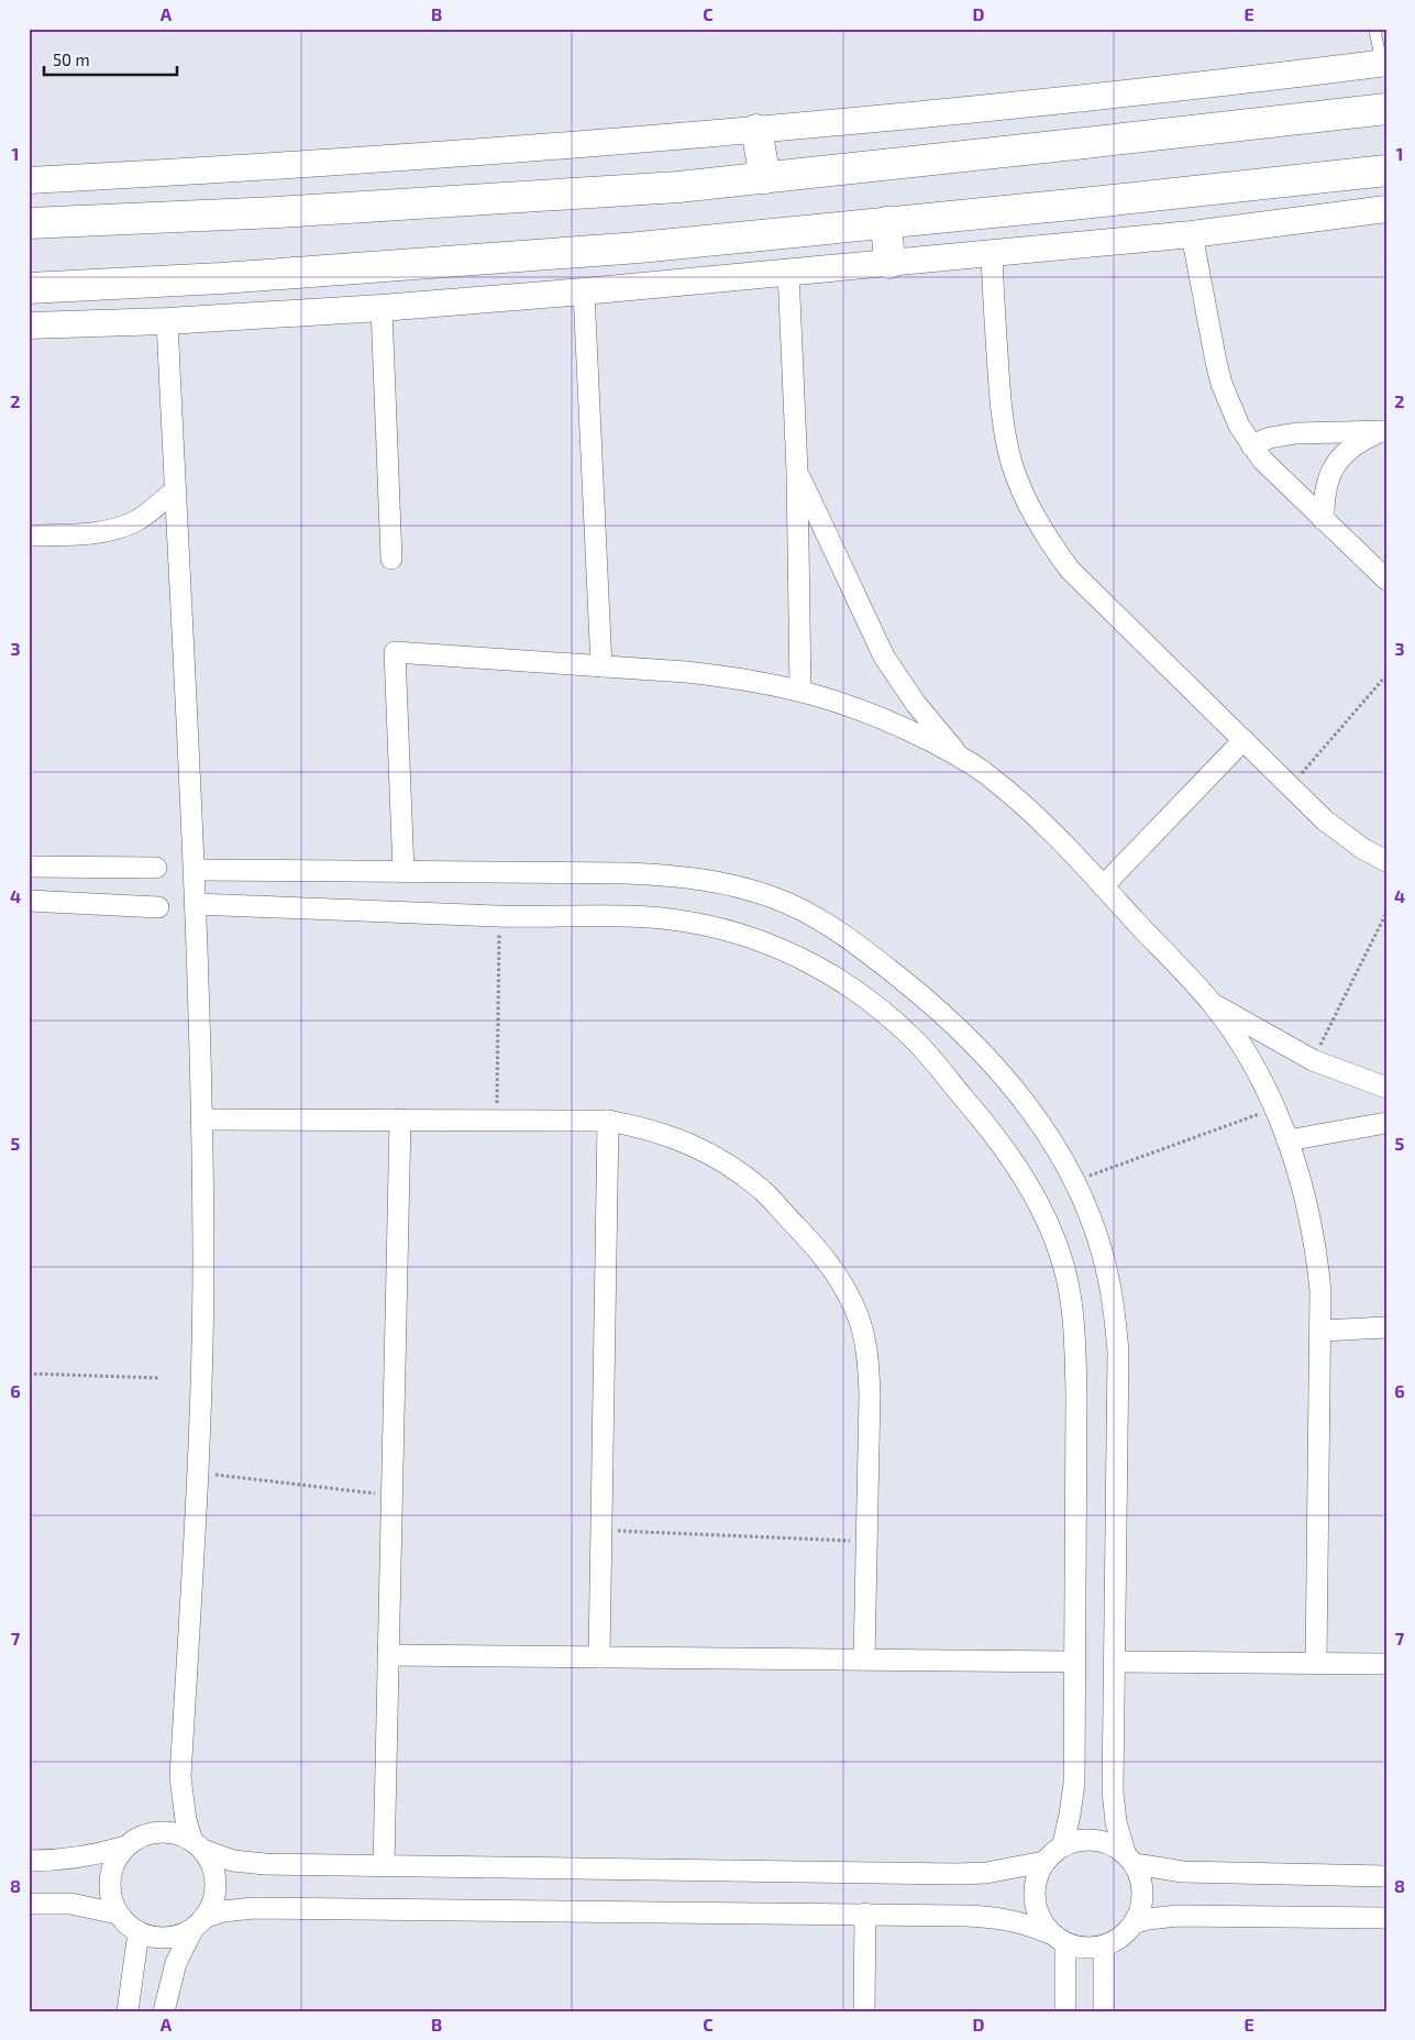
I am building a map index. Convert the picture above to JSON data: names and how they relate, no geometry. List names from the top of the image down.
{
  "scale_bar": "50 m",
  "grid": {
    "columns": [
      "A",
      "B",
      "C",
      "D",
      "E"
    ],
    "rows": [
      "1",
      "2",
      "3",
      "4",
      "5",
      "6",
      "7",
      "8"
    ]
  }
}
